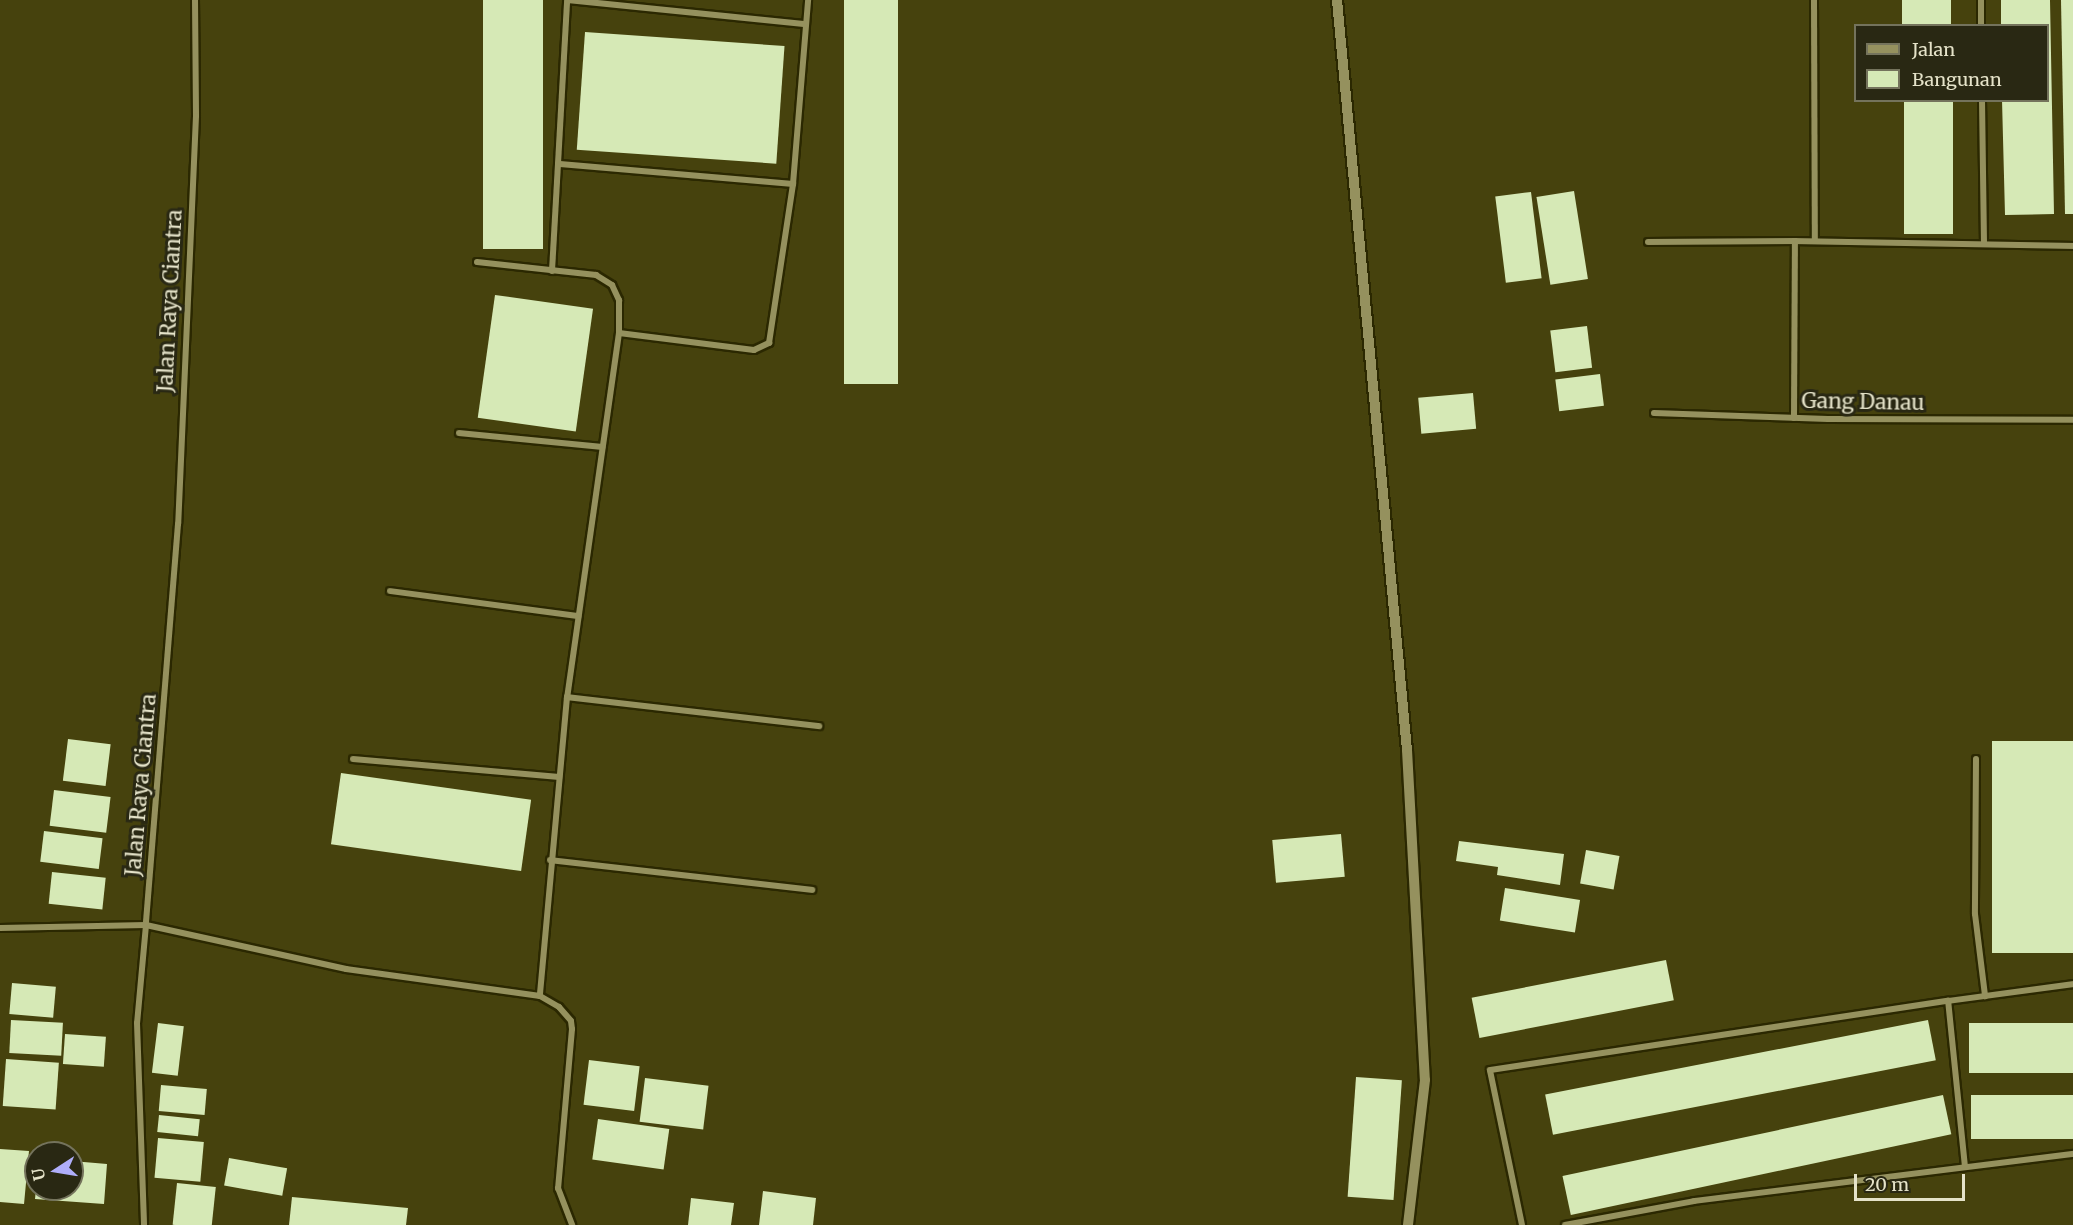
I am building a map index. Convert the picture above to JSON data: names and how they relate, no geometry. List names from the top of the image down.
{
  "streets": {
    "street": ["Jalan Raya Ciantra", "Gang Danau"]
  },
  "legend": ["Jalan", "Bangunan"],
  "scale_bar": "20 m",
  "north": "left"
}
